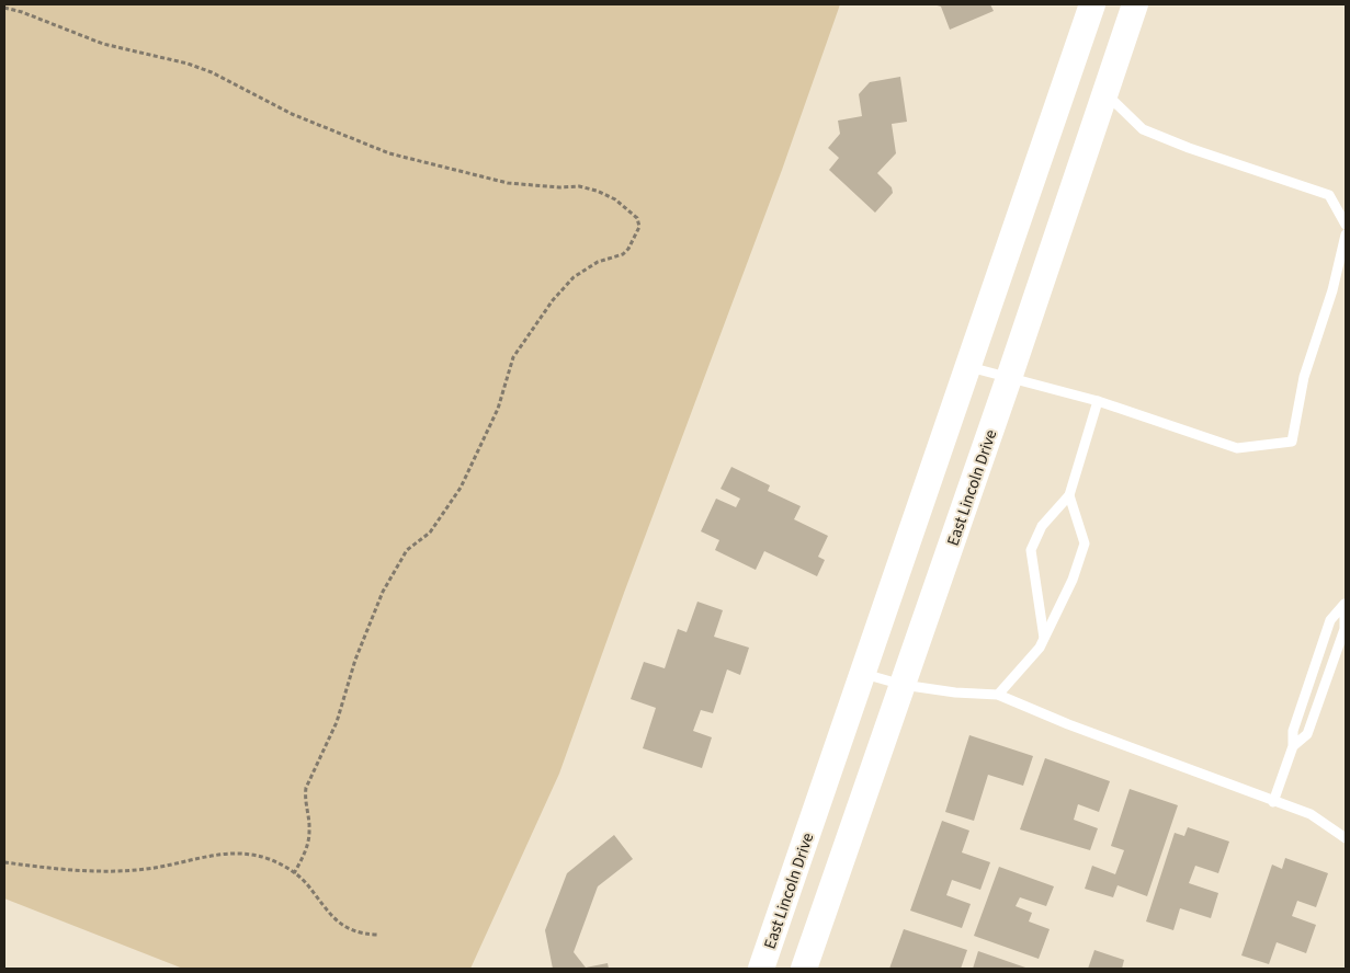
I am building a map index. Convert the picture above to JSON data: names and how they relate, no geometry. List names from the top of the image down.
{
  "streets": {
    "main road": ["East Lincoln Drive"]
  }
}
